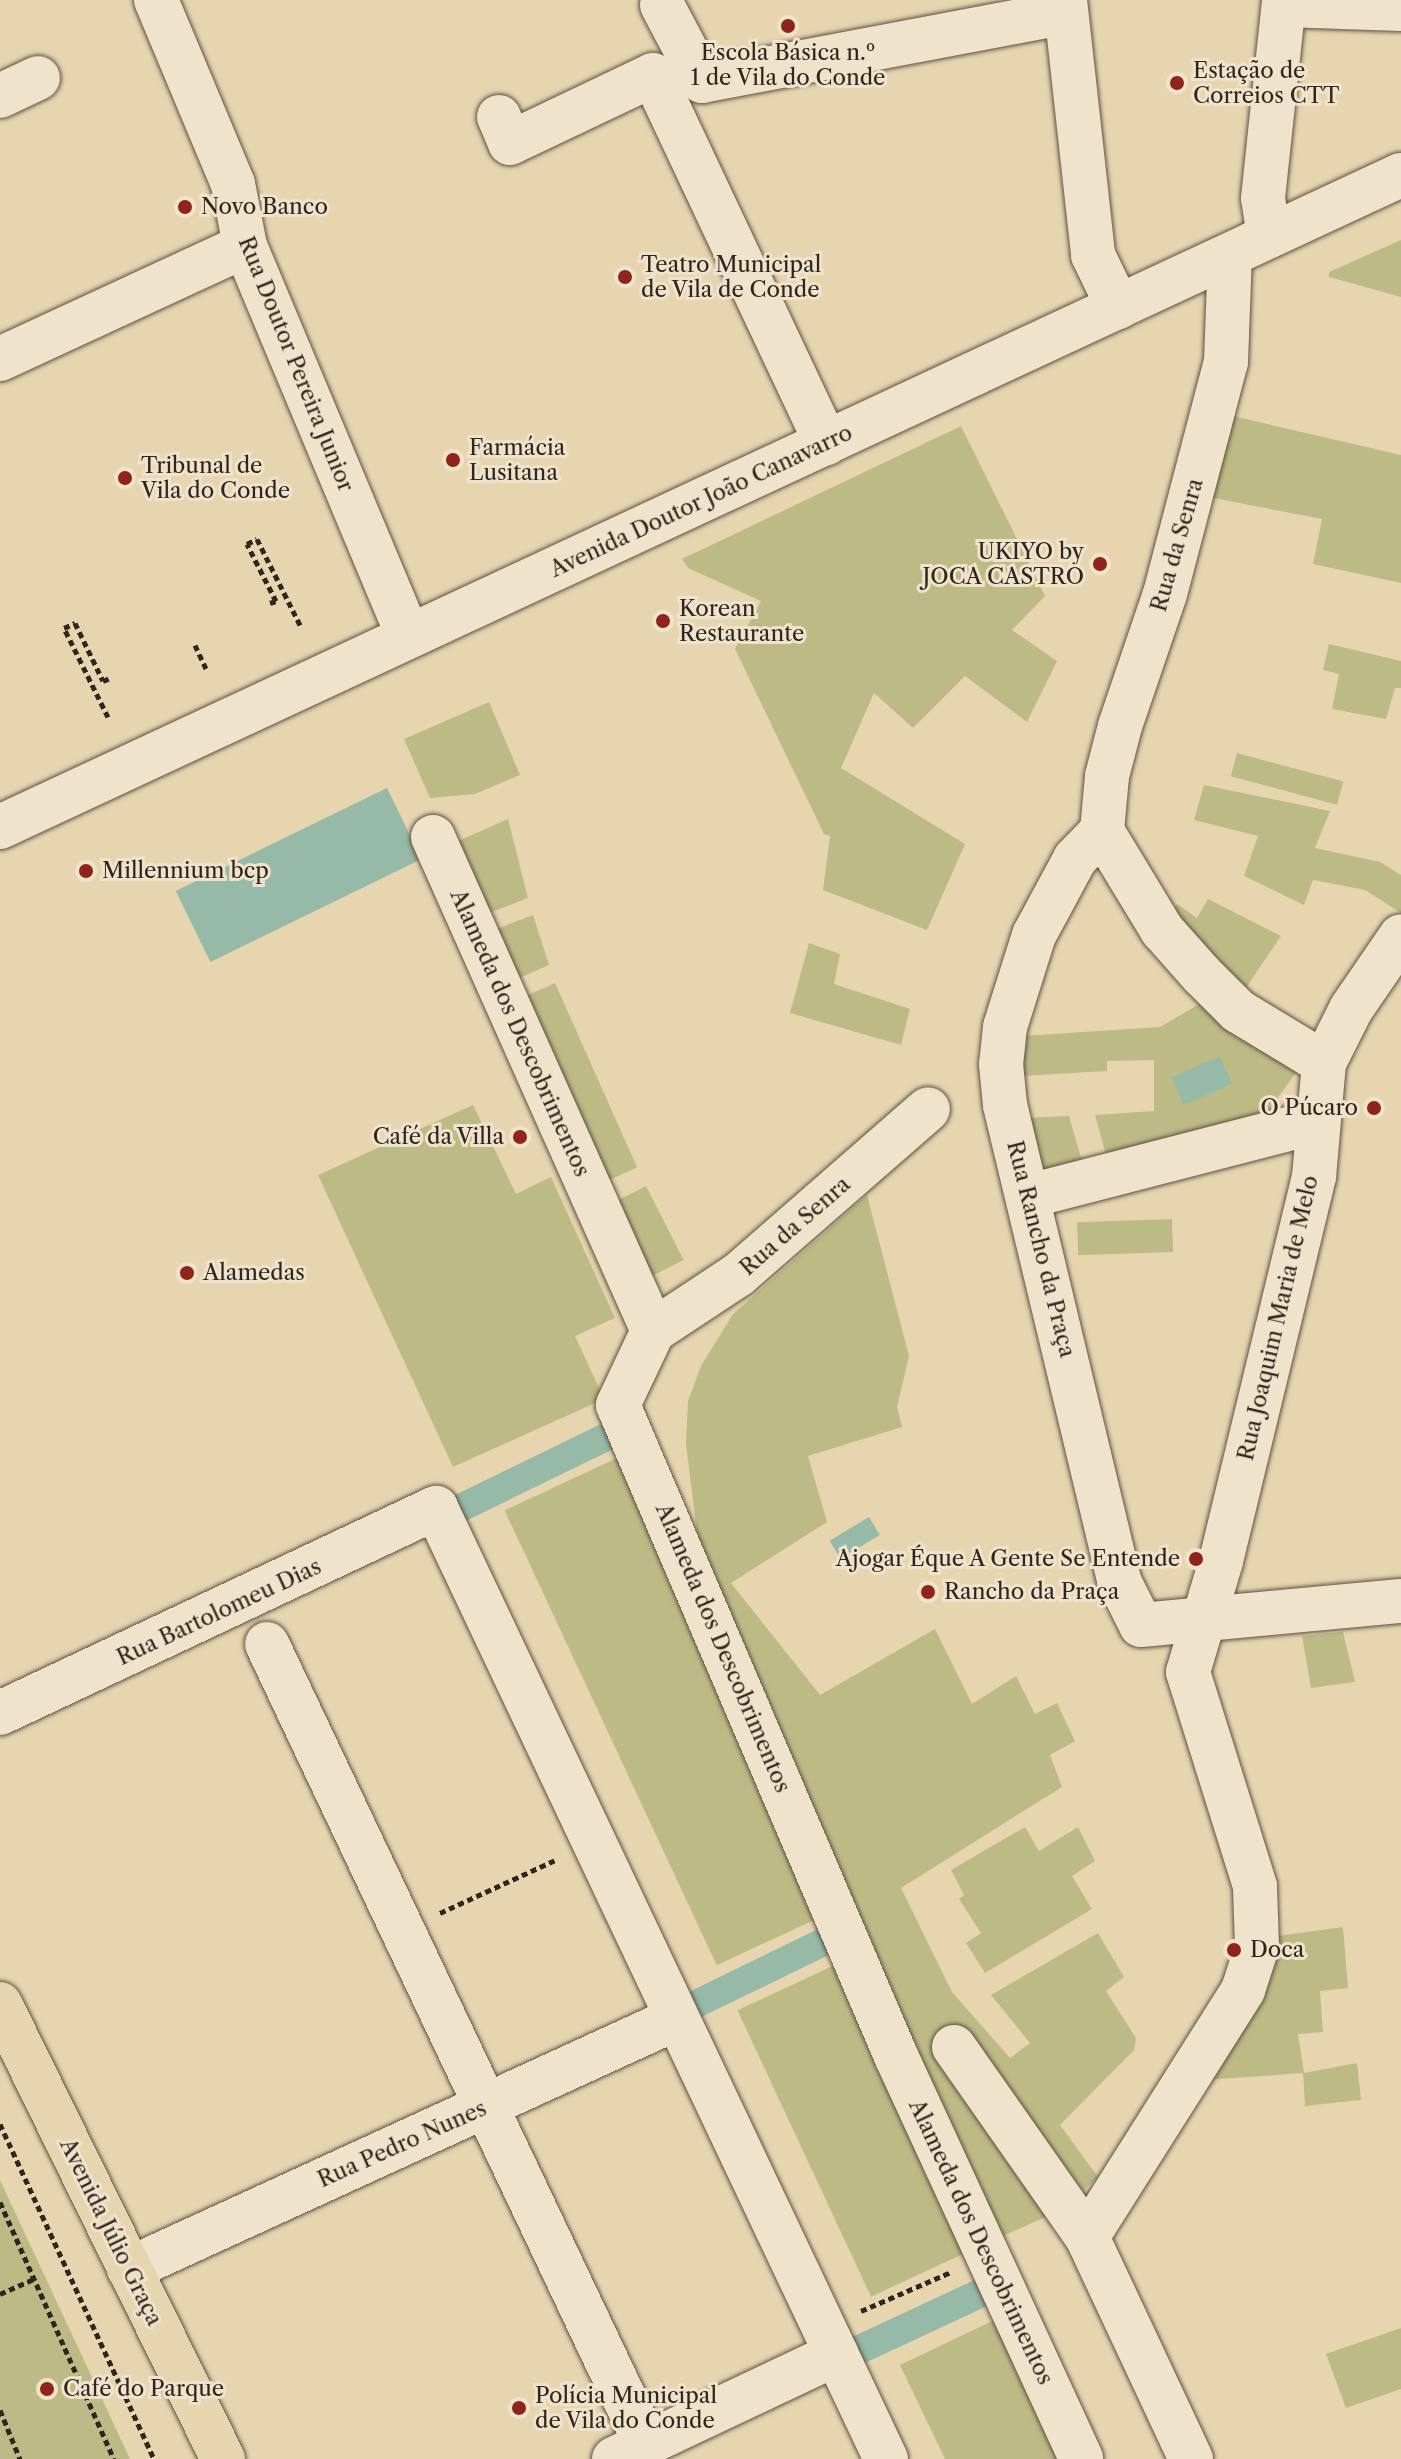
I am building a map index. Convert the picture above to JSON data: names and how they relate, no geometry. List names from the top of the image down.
{
  "streets": {
    "main road": ["Avenida Júlio Graça"],
    "street": [
      "Rua Doutor Pereira Junior",
      "Avenida Doutor João Canavarro",
      "Rua da Senra",
      "Alameda dos Descobrimentos",
      "Rua Rancho da Praça",
      "Rua Joaquim Maria de Melo",
      "Rua Bartolomeu Dias",
      "Rua Pedro Nunes"
    ]
  },
  "crossings": [
    ["Rua Doutor Pereira Junior", "Avenida Doutor João Canavarro"],
    ["Avenida Doutor João Canavarro", "Rua da Senra"],
    ["Rua da Senra", "Alameda dos Descobrimentos"],
    ["Rua da Senra", "Rua Rancho da Praça"],
    ["Rua Rancho da Praça", "Rua Joaquim Maria de Melo"],
    ["Rua Pedro Nunes", "Avenida Júlio Graça"]
  ],
  "places": [
    "Escola Básica n.º 1 de Vila do Conde",
    "Estação de Correios CTT",
    "Novo Banco",
    "Teatro Municipal de Vila de Conde",
    "Farmácia Lusitana",
    "Tribunal de Vila do Conde",
    "UKIYO by JOCA CASTRO",
    "Korean Restaurante",
    "Millennium bcp",
    "O Púcaro",
    "Café da Villa",
    "Alamedas",
    "Ajogar Éque A Gente Se Entende",
    "Rancho da Praça",
    "Doca",
    "Café do Parque",
    "Polícia Municipal de Vila do Conde"
  ]
}
